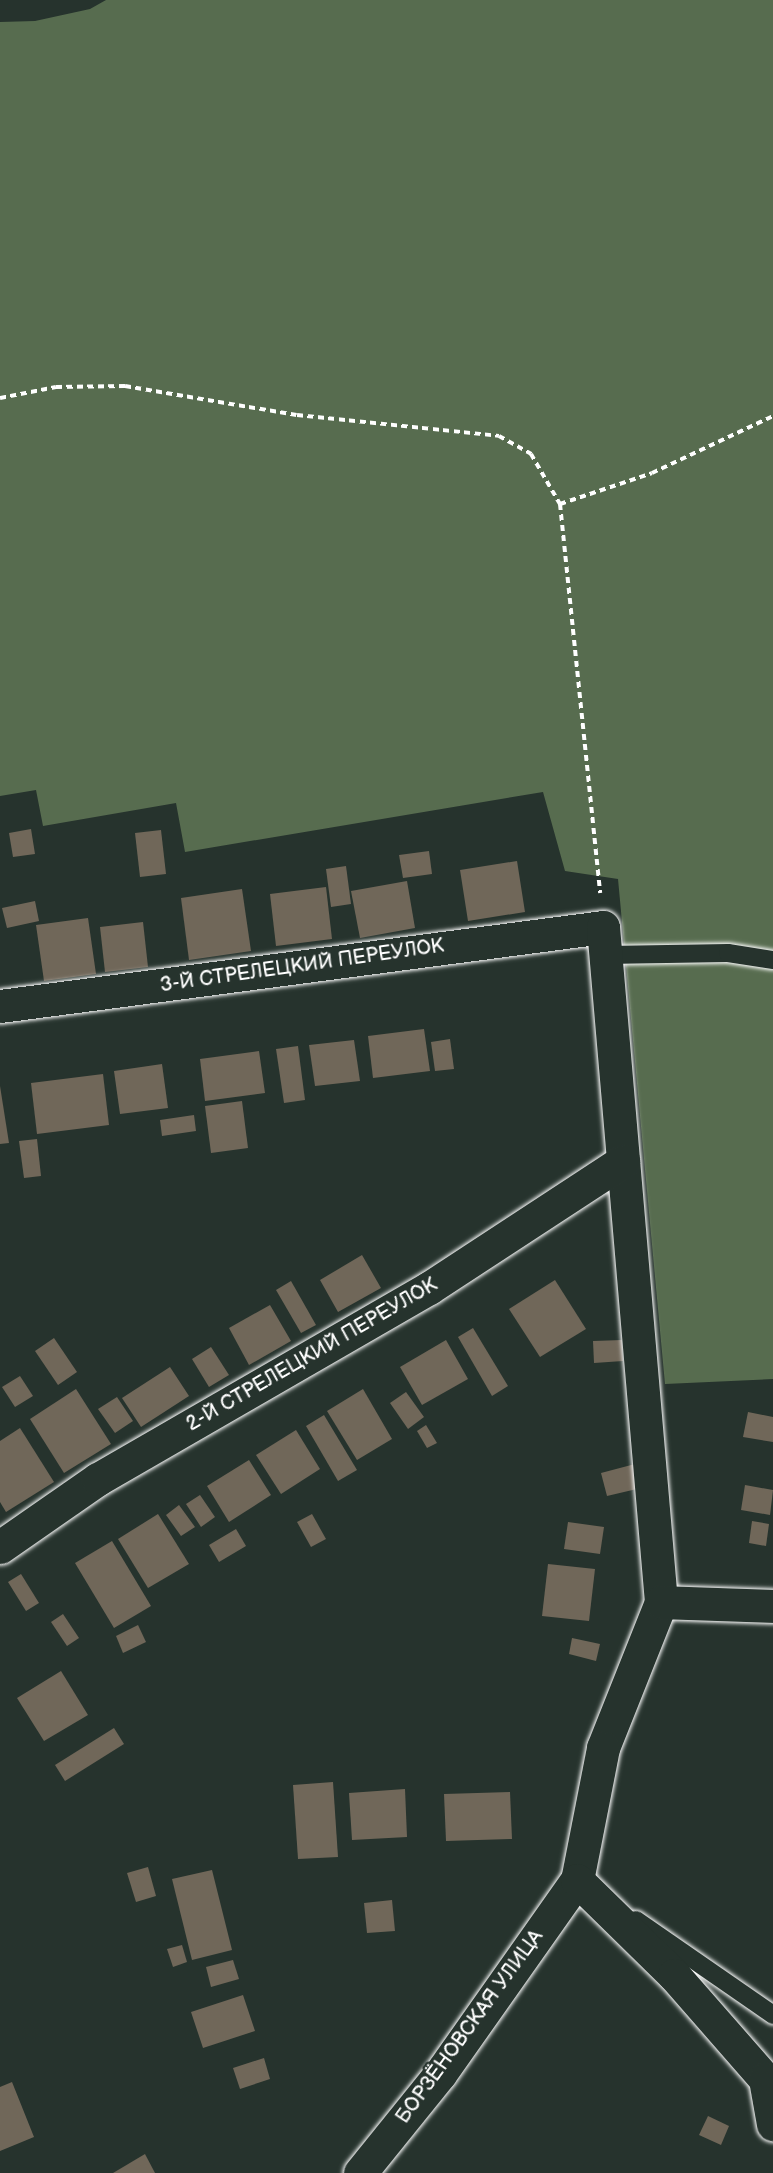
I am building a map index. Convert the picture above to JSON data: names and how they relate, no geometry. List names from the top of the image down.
{
  "streets": {
    "street": ["3-Й СТРЕЛЕЦКИЙ ПЕРЕУЛОК", "2-Й СТРЕЛЕЦКИЙ ПЕРЕУЛОК", "БОРЗЁНОВСКАЯ УЛИЦА"]
  }
}
